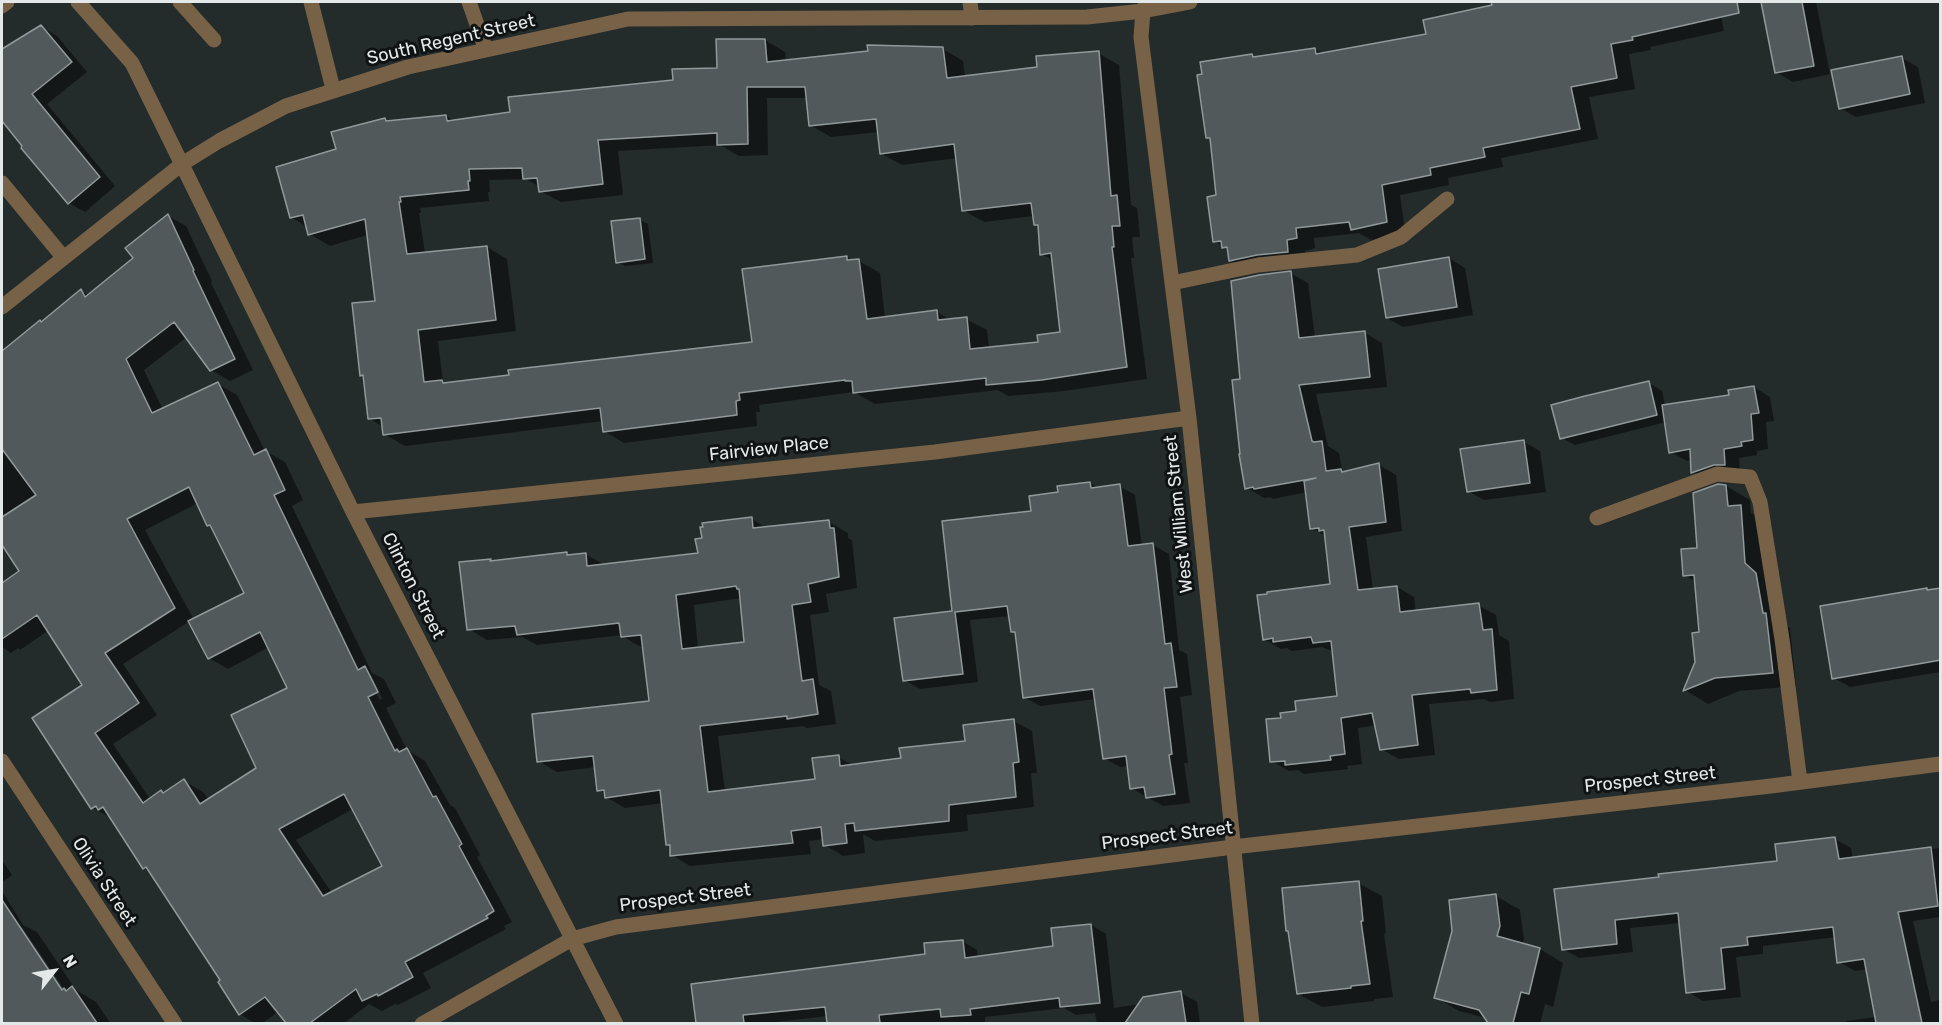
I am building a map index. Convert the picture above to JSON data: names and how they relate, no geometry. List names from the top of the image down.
{
  "streets": {
    "street": [
      "South Regent Street",
      "Fairview Place",
      "West William Street",
      "Clinton Street",
      "Prospect Street",
      "Olivia Street"
    ]
  },
  "crossings": [
    ["South Regent Street", "West William Street"],
    ["South Regent Street", "Clinton Street"],
    ["Fairview Place", "West William Street"],
    ["Fairview Place", "Clinton Street"],
    ["West William Street", "Prospect Street"],
    ["Clinton Street", "Prospect Street"]
  ],
  "north": "top right"
}
